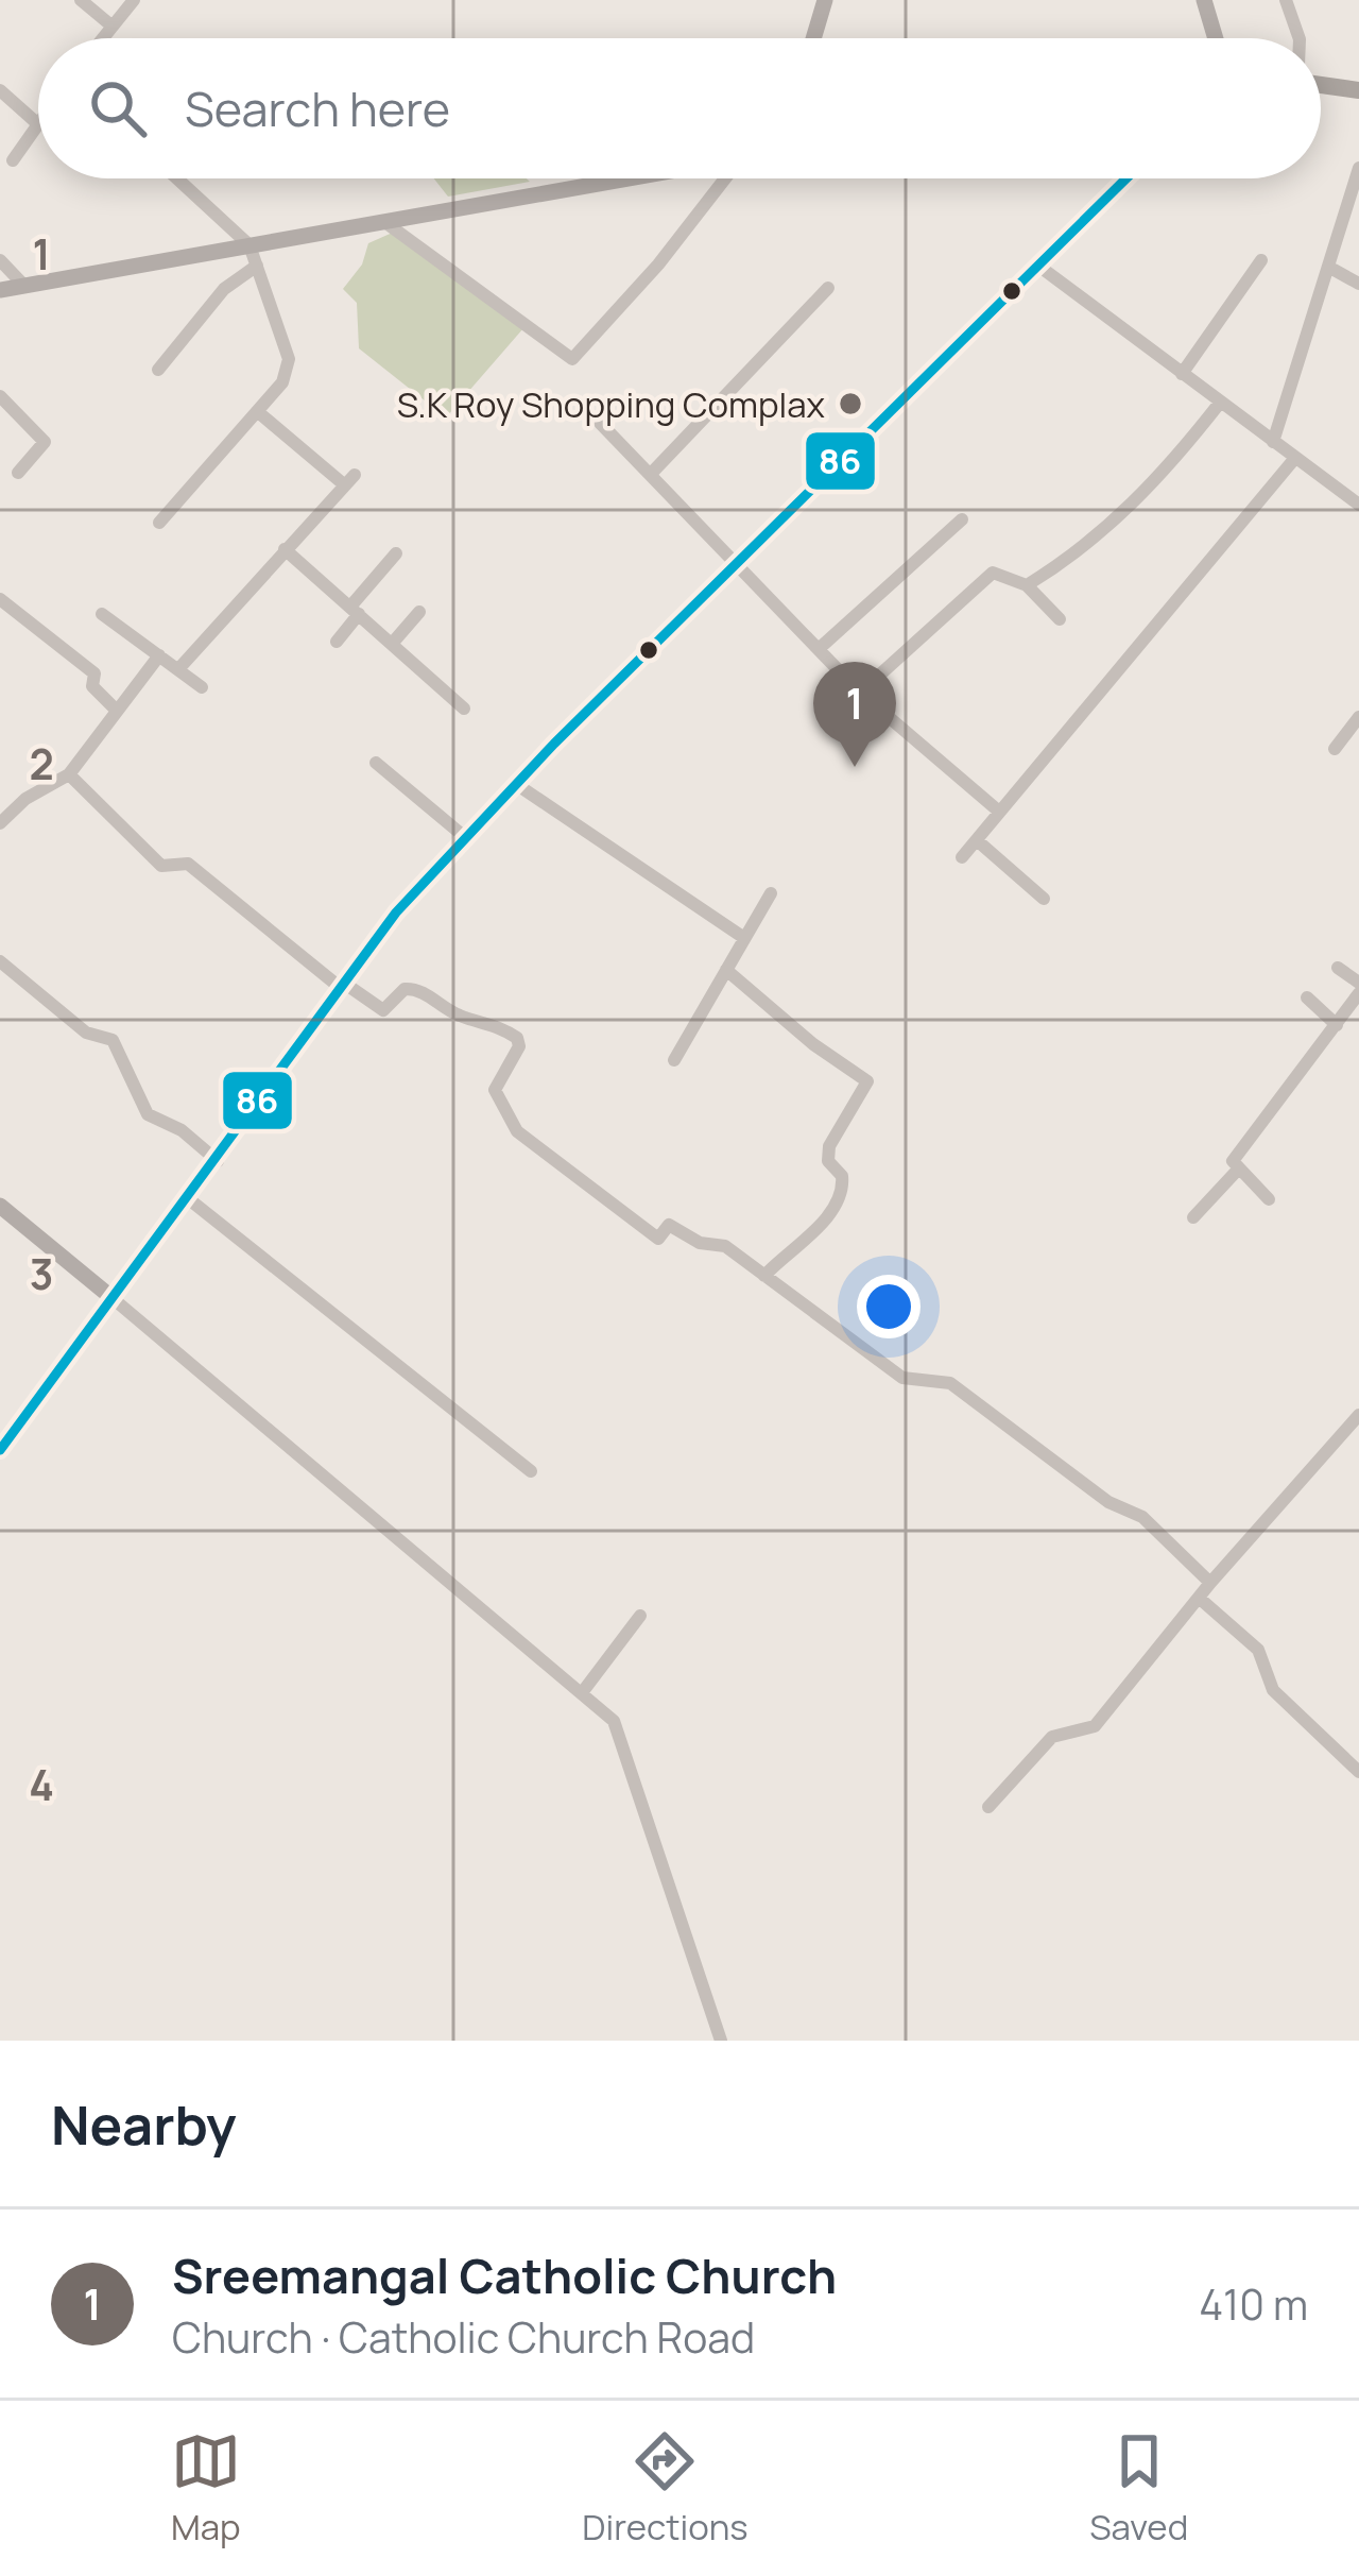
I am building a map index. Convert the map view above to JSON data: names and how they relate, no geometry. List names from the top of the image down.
{
  "places": ["S.K Roy Shopping Complax"],
  "lines": ["transit line 86"],
  "page": {
    "search": "Search here",
    "pins": "1",
    "heading": "Nearby",
    "list": [
      {
        "mark": "1",
        "name": "Sreemangal Catholic Church",
        "note": "Church · Catholic Church Road",
        "value": "410 m"
      }
    ],
    "nav": ["Map", "Directions", "Saved"]
  },
  "grid": {
    "rows": [
      "1",
      "2",
      "3",
      "4"
    ]
  }
}
